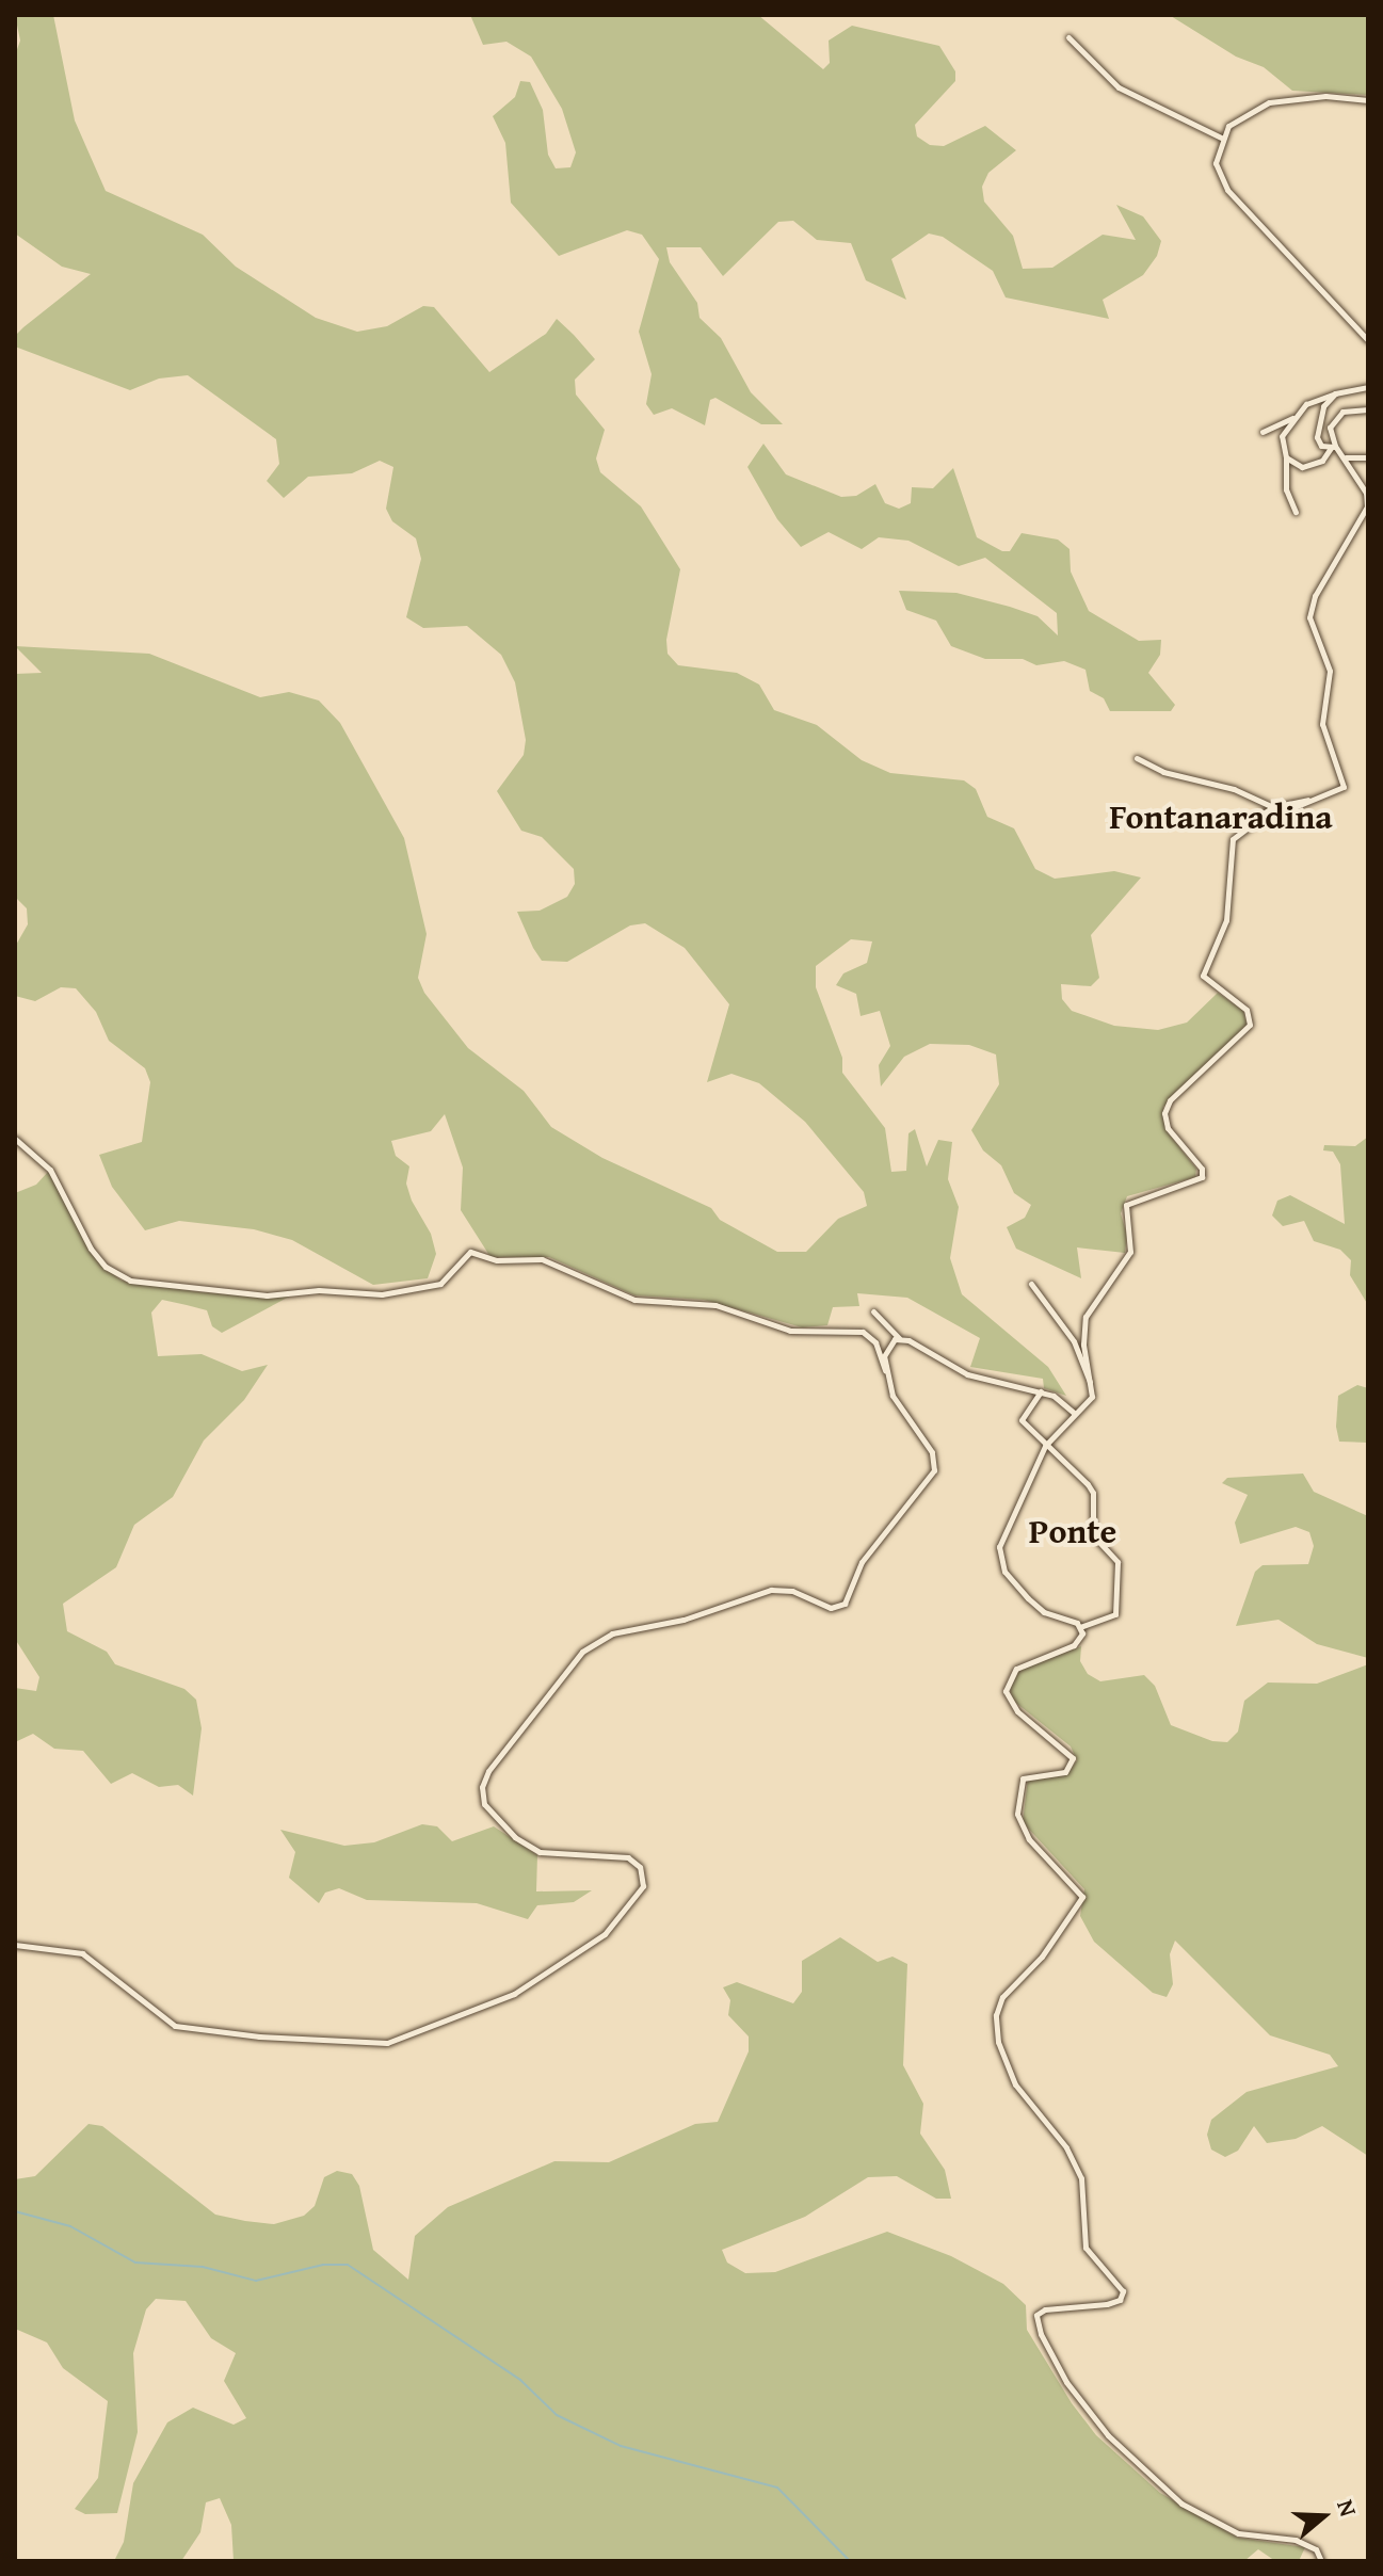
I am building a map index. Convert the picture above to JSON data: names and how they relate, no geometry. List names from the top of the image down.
{
  "districts": ["Fontanaradina", "Ponte"],
  "north": "right"
}
